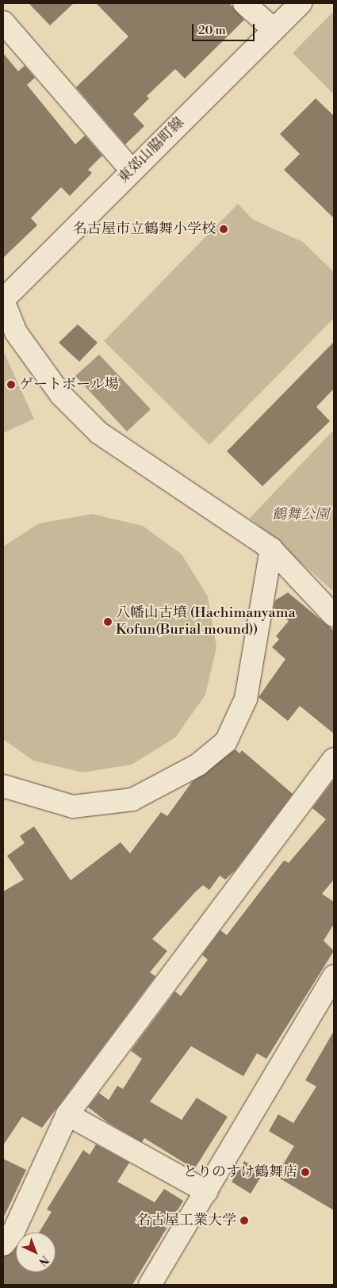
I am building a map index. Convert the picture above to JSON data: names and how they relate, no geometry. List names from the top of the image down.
{
  "streets": {
    "street": ["東郊山脇町線"]
  },
  "parks": ["鶴舞公園"],
  "places": [
    "名古屋市立鶴舞小学校",
    "ゲートボール場",
    "八幡山古墳 (Hachimanyama Kofun(Burial mound))",
    "とりのすけ鶴舞店",
    "名古屋工業大学"
  ],
  "scale_bar": "20 m",
  "north": "bottom right"
}
